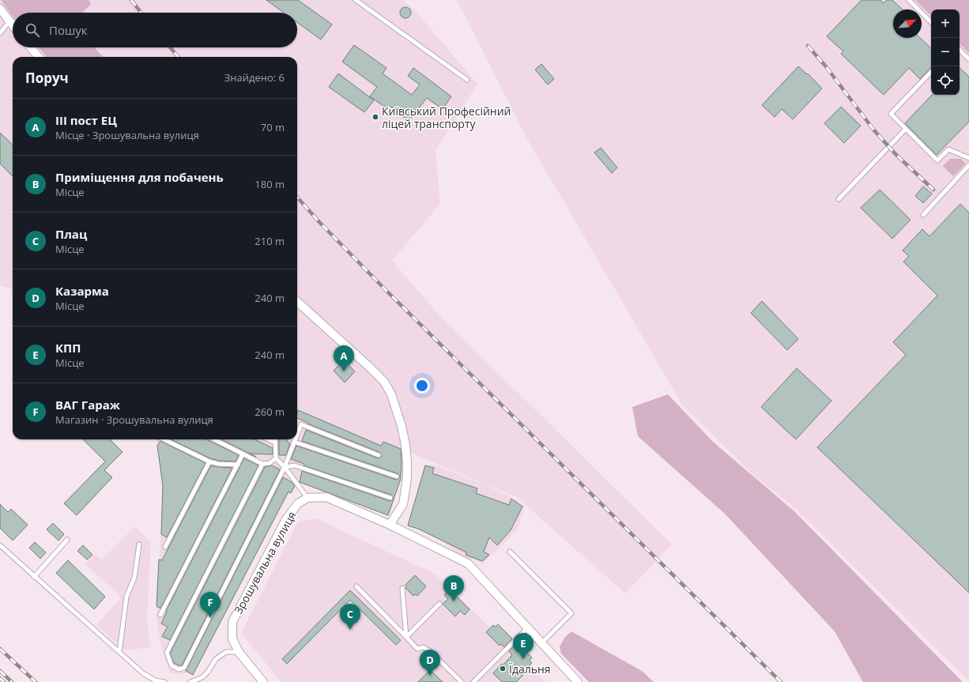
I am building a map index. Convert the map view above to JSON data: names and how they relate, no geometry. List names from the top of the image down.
{
  "streets": {
    "street": ["Зрошувальна вулиця"]
  },
  "places": ["Київський Професійний ліцей транспорту", "Їдальня"],
  "north": "top right",
  "page": {
    "map_buttons": ["+", "−"],
    "search": "Пошук",
    "heading": ["Поруч", "Знайдено: 6"],
    "list": [
      {
        "mark": "A",
        "name": "III пост ЕЦ",
        "note": "Місце · Зрошувальна вулиця",
        "value": "70 m"
      },
      {
        "mark": "B",
        "name": "Приміщення для побачень",
        "note": "Місце",
        "value": "180 m"
      },
      {
        "mark": "C",
        "name": "Плац",
        "note": "Місце",
        "value": "210 m"
      },
      {
        "mark": "D",
        "name": "Казарма",
        "note": "Місце",
        "value": "240 m"
      },
      {
        "mark": "E",
        "name": "КПП",
        "note": "Місце",
        "value": "240 m"
      },
      {
        "mark": "F",
        "name": "ВАГ Гараж",
        "note": "Магазин · Зрошувальна вулиця",
        "value": "260 m"
      }
    ],
    "pins": [
      "A",
      "B",
      "F",
      "C",
      "E",
      "D"
    ]
  }
}
